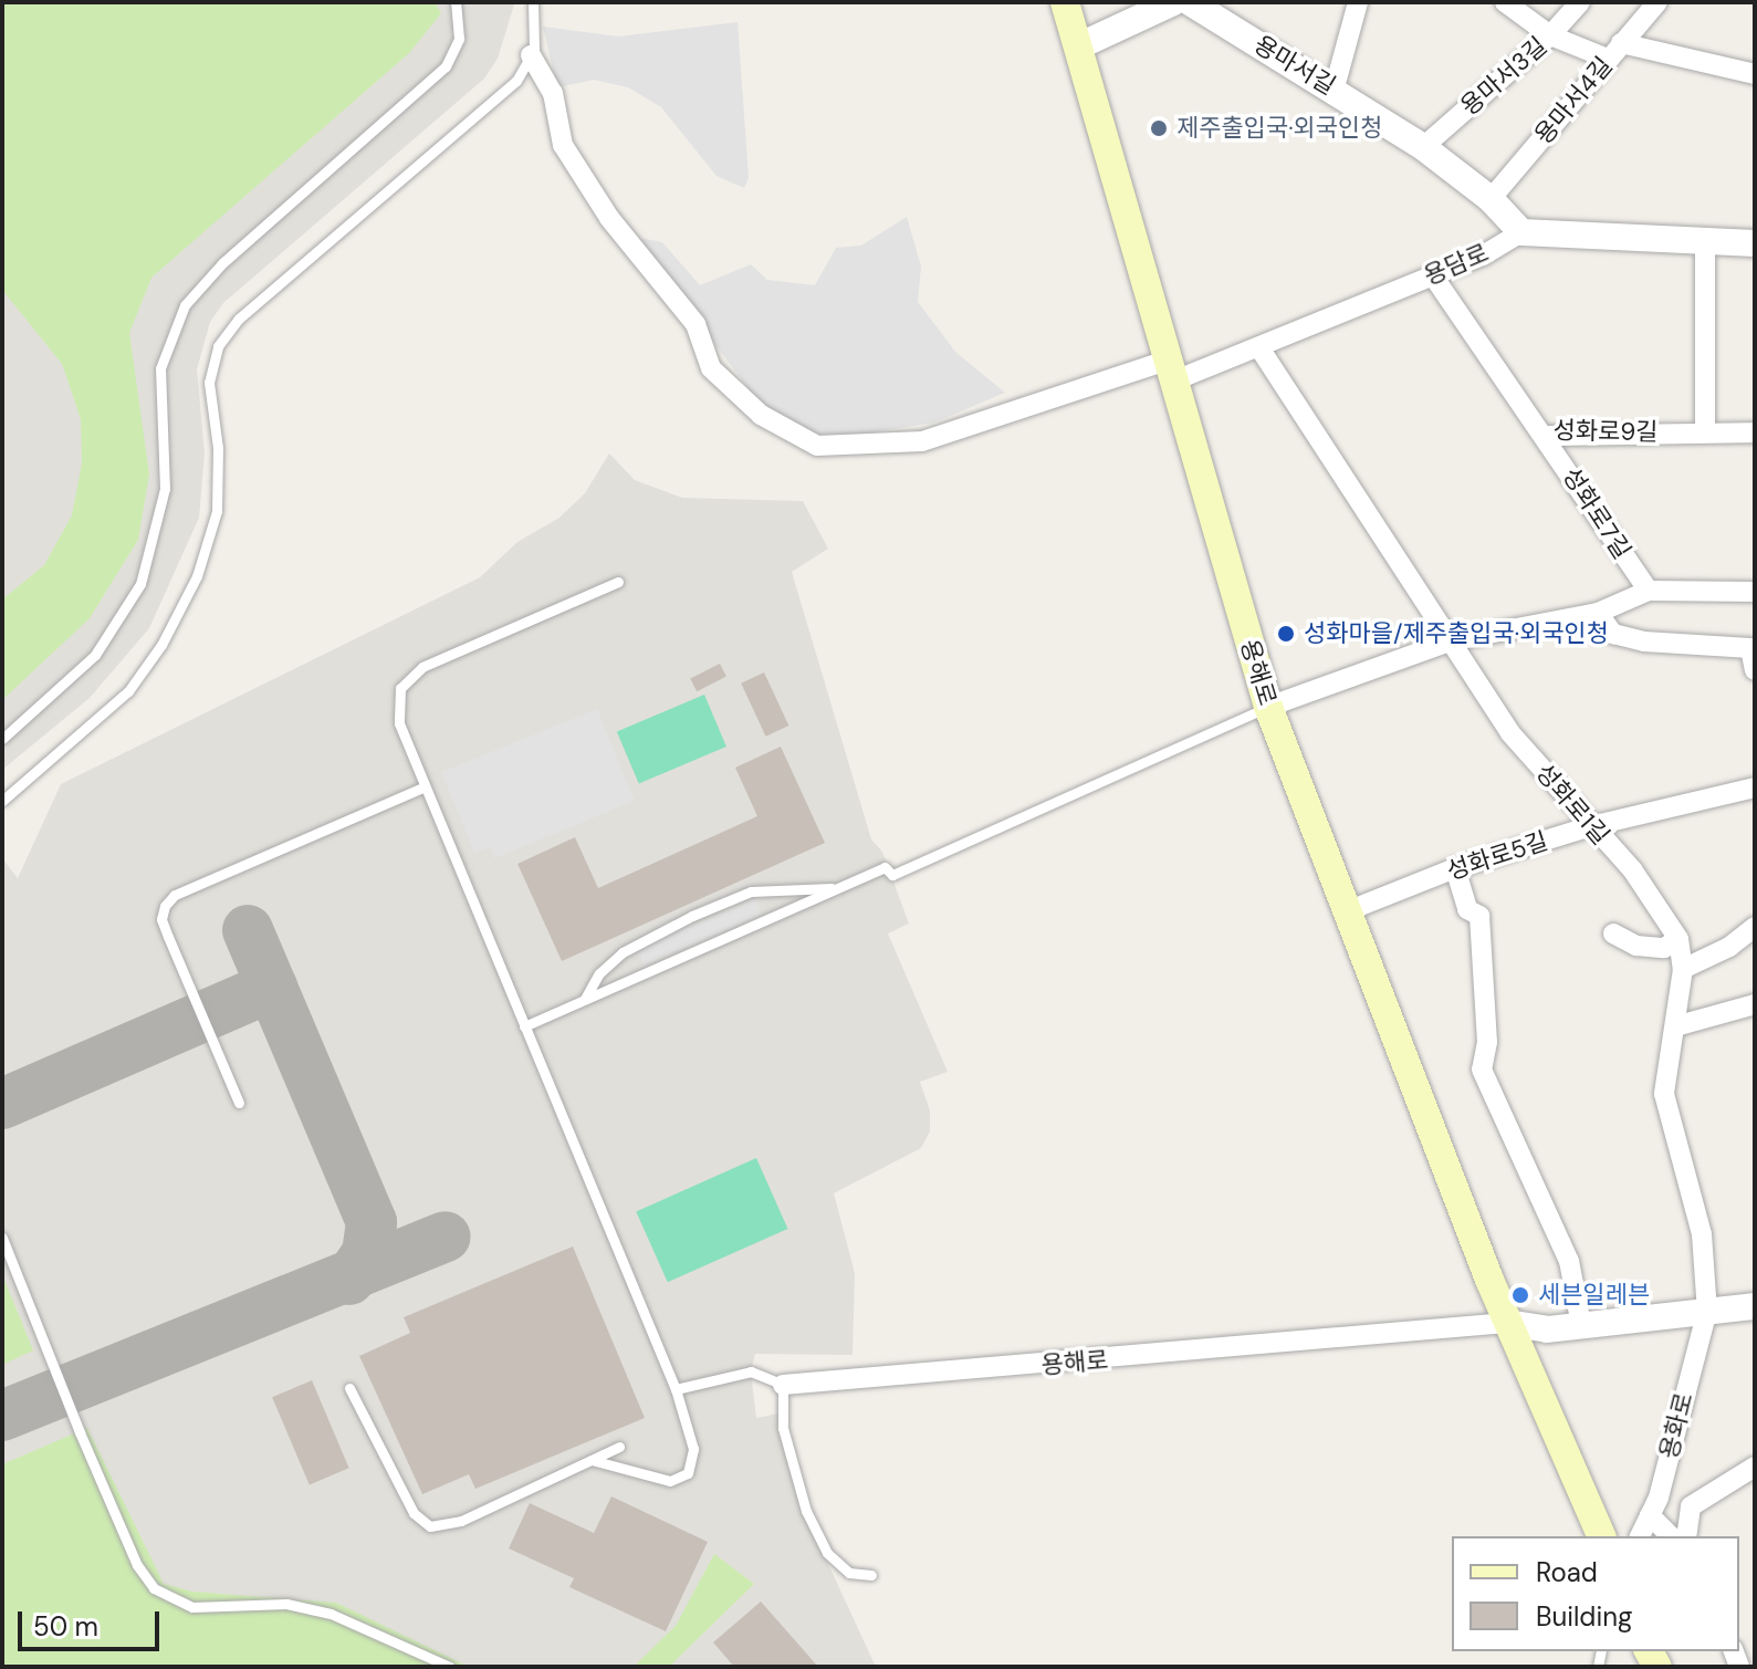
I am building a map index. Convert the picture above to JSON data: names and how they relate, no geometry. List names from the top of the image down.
{
  "streets": {
    "main road": ["용해로"],
    "street": [
      "용마서길",
      "용마서3길",
      "용마서4길",
      "용담로",
      "성화로9길",
      "성화로7길",
      "성화로1길",
      "성화로5길",
      "용화로"
    ]
  },
  "crossings": [
    ["용마서길", "용마서3길"],
    ["용마서길", "용마서4길"],
    ["용마서길", "용담로"],
    ["용담로", "성화로9길"],
    ["용담로", "용해로"],
    ["용담로", "성화로1길"],
    ["성화로9길", "성화로7길"],
    ["용해로", "성화로5길"],
    ["성화로1길", "성화로5길"],
    ["성화로1길", "용화로"]
  ],
  "places": ["제주출입국·외국인청", "성화마을/제주출입국·외국인청", "세븐일레븐"],
  "legend": ["Road", "Building"],
  "scale_bar": "50 m"
}
